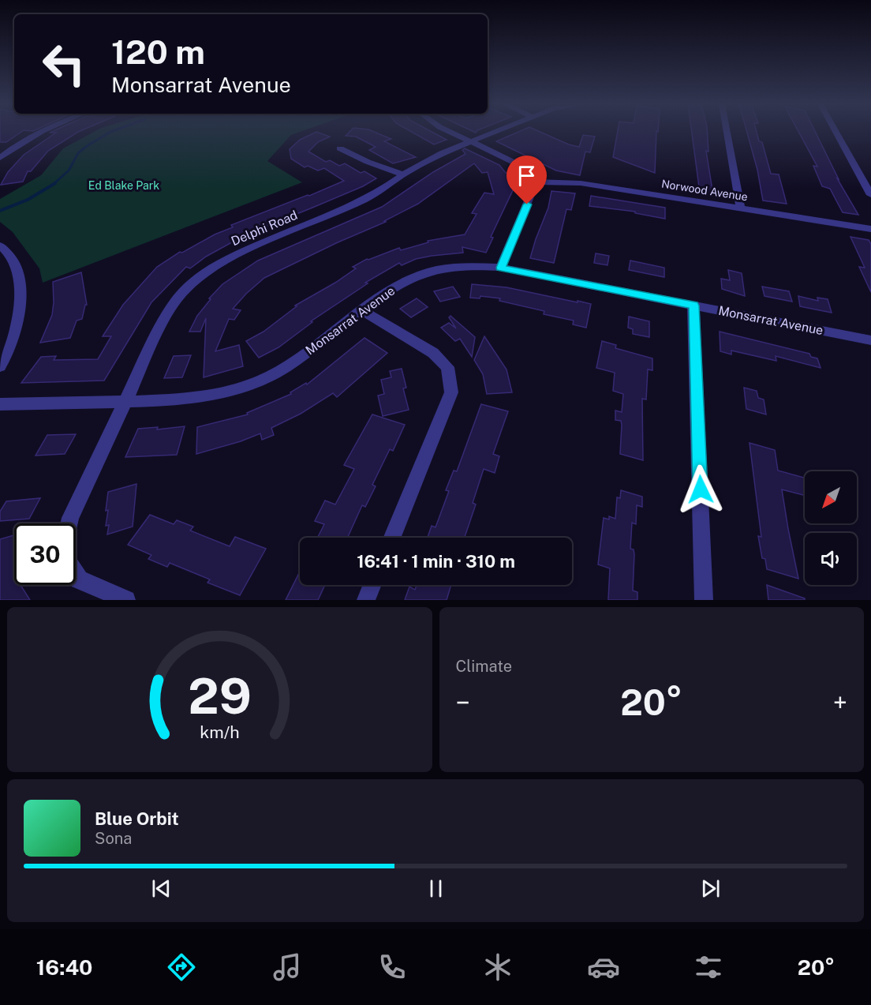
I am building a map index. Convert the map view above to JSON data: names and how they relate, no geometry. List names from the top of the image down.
{
  "streets": {
    "street": ["Norwood Avenue", "Delphi Road", "Monsarrat Avenue"]
  },
  "crossings": [
    ["Delphi Road", "Monsarrat Avenue"]
  ],
  "parks": ["Ed Blake Park"],
  "north": "bottom left",
  "page": {
    "turn": ["120 m", "Monsarrat Avenue"],
    "limit": "30",
    "trip": "16:41 · 1 min · 310 m",
    "tile": "Climate",
    "heat": ["−", "20°", "+"],
    "song": ["Blue Orbit", "Sona"],
    "tabs": ["16:40", "20°"],
    "gauge": ["29", "km/h"]
  }
}
